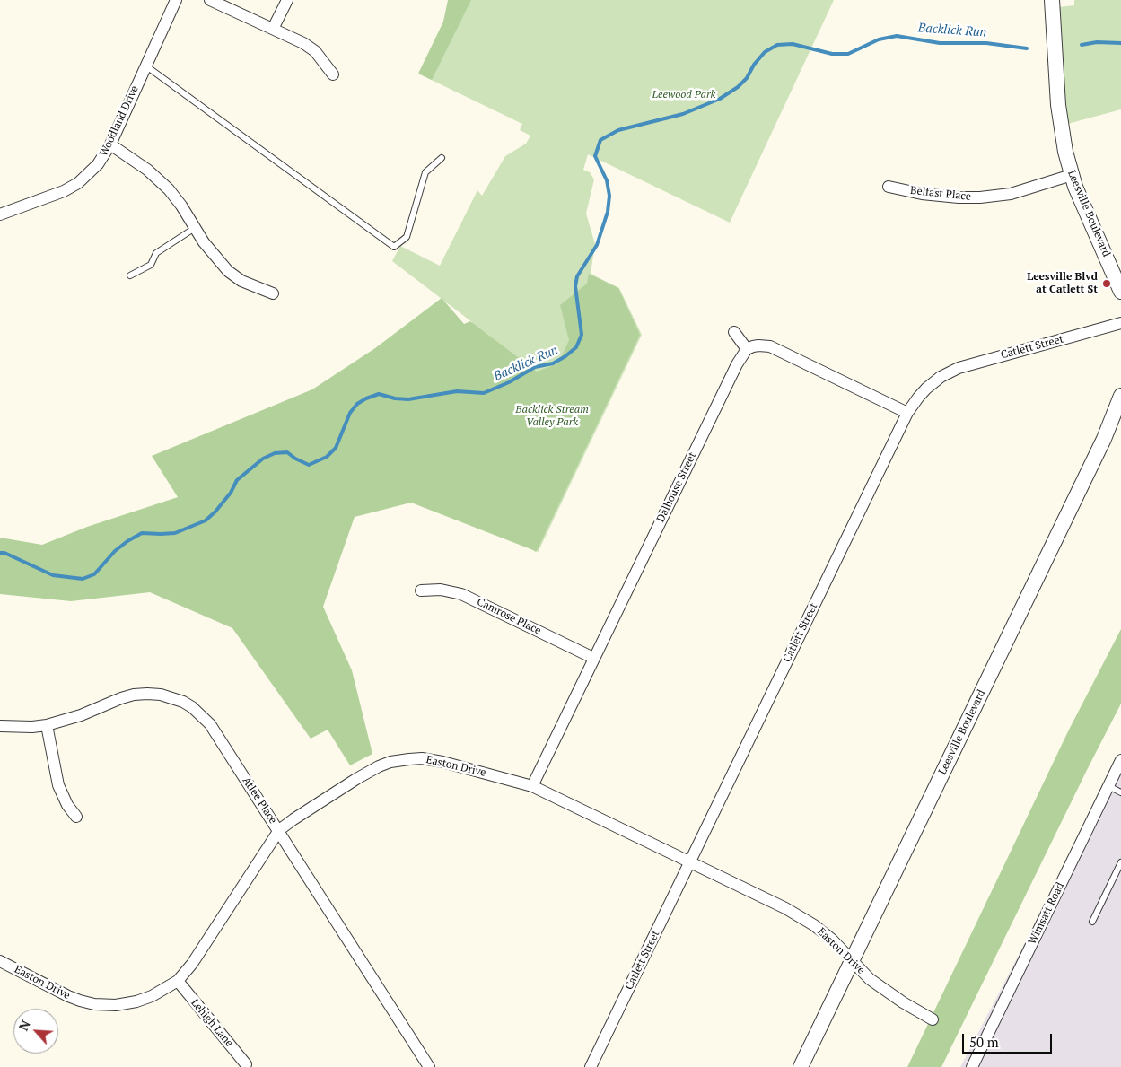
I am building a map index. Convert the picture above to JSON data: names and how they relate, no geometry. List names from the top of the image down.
{
  "streets": {
    "street": [
      "Woodland Drive",
      "Belfast Place",
      "Leesville Boulevard",
      "Catlett Street",
      "Dalhouse Street",
      "Camrose Place",
      "Easton Drive",
      "Atlee Place",
      "Wimsatt Road",
      "Lehigh Lane"
    ]
  },
  "crossings": [
    ["Belfast Place", "Leesville Boulevard"],
    ["Leesville Boulevard", "Easton Drive"],
    ["Catlett Street", "Easton Drive"],
    ["Dalhouse Street", "Camrose Place"],
    ["Dalhouse Street", "Easton Drive"],
    ["Easton Drive", "Atlee Place"],
    ["Easton Drive", "Lehigh Lane"]
  ],
  "water": ["Backlick Run"],
  "parks": ["Leewood Park", "Backlick Stream Valley Park"],
  "places": ["Leesville Blvd at Catlett St"],
  "scale_bar": "50 m",
  "north": "top left"
}
